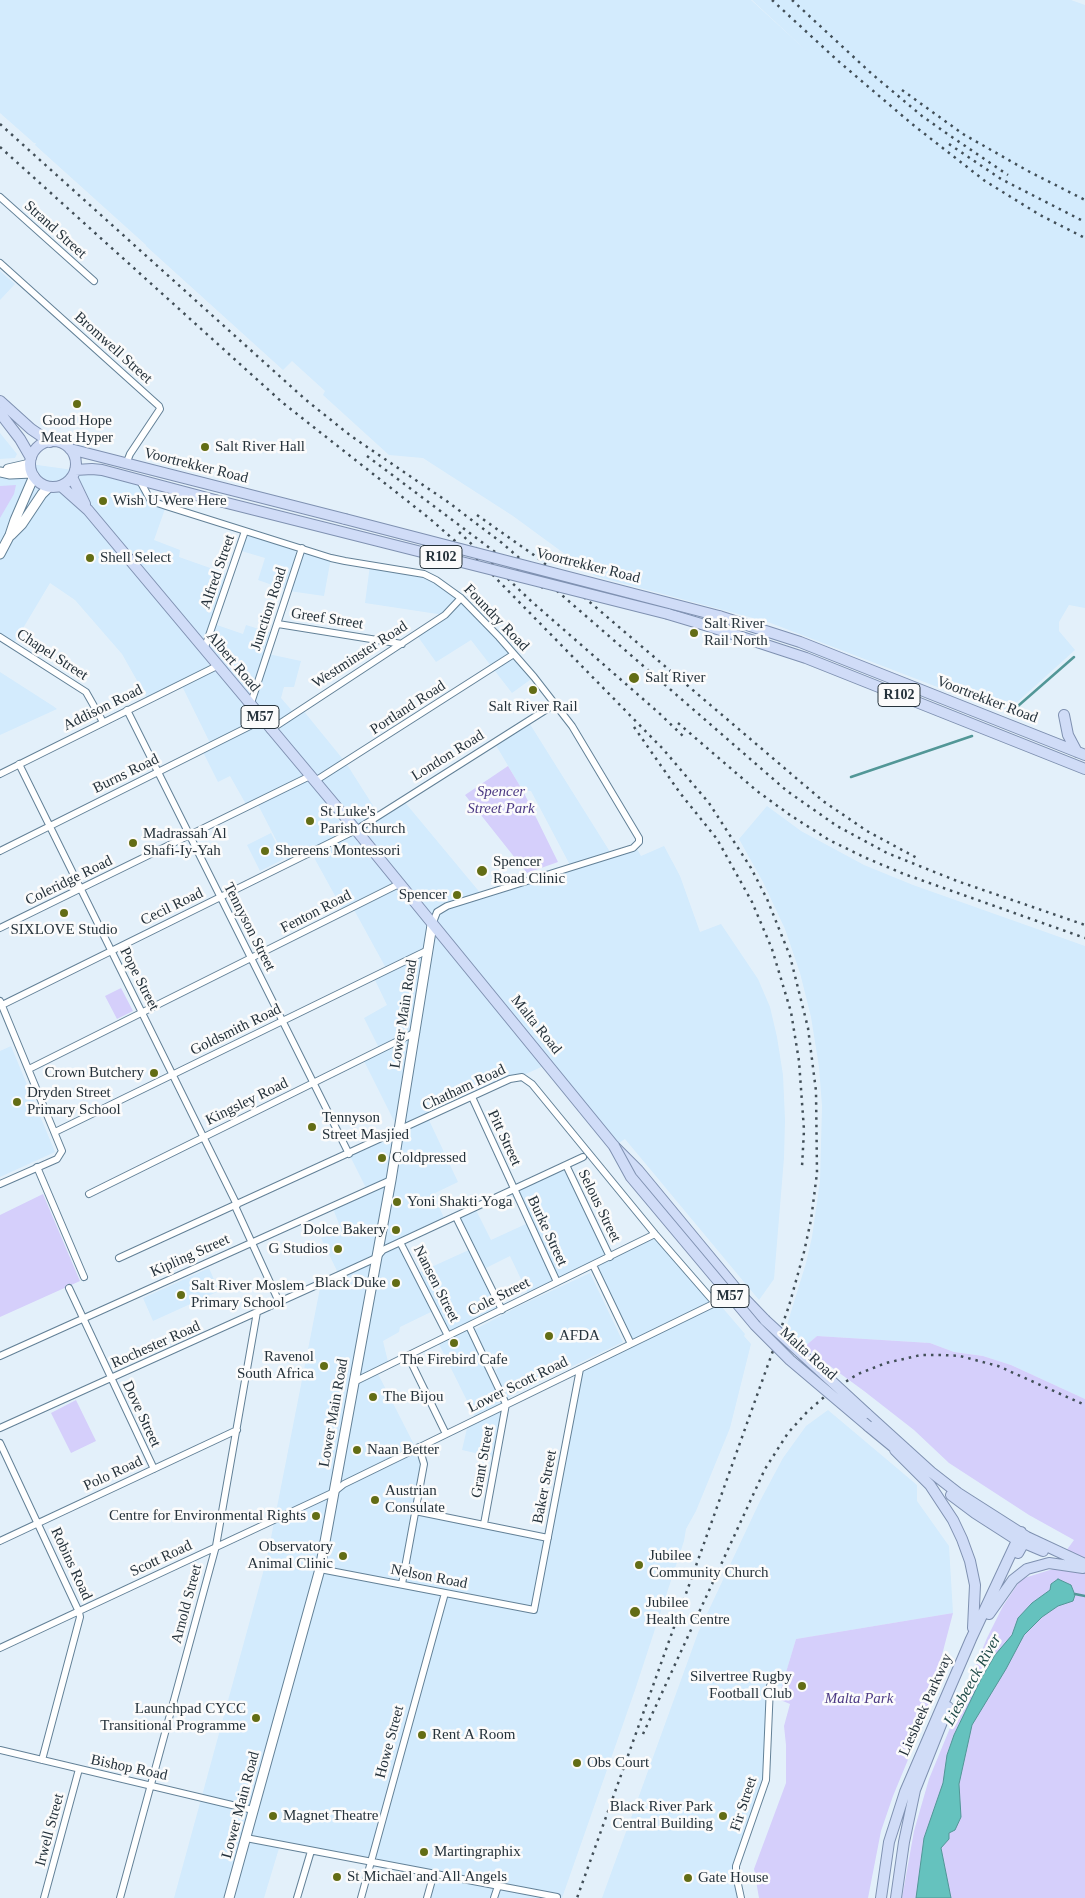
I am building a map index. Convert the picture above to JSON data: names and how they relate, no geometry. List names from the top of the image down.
{
  "streets": {
    "main road": [
      "Voortrekker Road",
      "R102",
      "Albert Road",
      "M57",
      "Malta Road",
      "Liesbeek Parkway"
    ],
    "street": [
      "Strand Street",
      "Bromwell Street",
      "Alfred Street",
      "Junction Road",
      "Foundry Road",
      "Greef Street",
      "Chapel Street",
      "Westminster Road",
      "Addison Road",
      "Portland Road",
      "London Road",
      "Burns Road",
      "Coleridge Road",
      "Cecil Road",
      "Fenton Road",
      "Tennyson Street",
      "Pope Street",
      "Lower Main Road",
      "Goldsmith Road",
      "Chatham Road",
      "Kingsley Road",
      "Pitt Street",
      "Selous Street",
      "Burke Street",
      "Kipling Street",
      "Nansen Street",
      "Cole Street",
      "Rochester Road",
      "Lower Scott Road",
      "Dove Street",
      "Grant Street",
      "Polo Road",
      "Baker Street",
      "Scott Road",
      "Robins Road",
      "Nelson Road",
      "Arnold Street",
      "Howe Street",
      "Bishop Road",
      "Fir Street",
      "Irwell Street"
    ]
  },
  "crossings": [
    ["Bromwell Street", "Voortrekker Road"],
    ["Voortrekker Road", "R102"],
    ["Voortrekker Road", "Foundry Road"],
    ["Voortrekker Road", "Albert Road"],
    ["R102", "Albert Road"],
    ["Alfred Street", "Foundry Road"],
    ["Alfred Street", "Albert Road"],
    ["Junction Road", "Foundry Road"],
    ["Junction Road", "Greef Street"],
    ["Junction Road", "Albert Road"],
    ["Foundry Road", "Westminster Road"],
    ["Foundry Road", "Albert Road"],
    ["Foundry Road", "Portland Road"],
    ["Foundry Road", "London Road"],
    ["Foundry Road", "Lower Main Road"],
    ["Foundry Road", "Malta Road"],
    ["Greef Street", "Westminster Road"],
    ["Chapel Street", "Addison Road"],
    ["Westminster Road", "Albert Road"],
    ["Albert Road", "Addison Road"],
    ["Albert Road", "Portland Road"],
    ["Albert Road", "London Road"],
    ["Albert Road", "Burns Road"],
    ["Albert Road", "Coleridge Road"],
    ["Albert Road", "Cecil Road"],
    ["Albert Road", "Fenton Road"],
    ["Albert Road", "Lower Main Road"],
    ["Albert Road", "Malta Road"],
    ["Addison Road", "Tennyson Street"],
    ["Addison Road", "Pope Street"],
    ["Portland Road", "Coleridge Road"],
    ["M57", "Malta Road"],
    ["M57", "Liesbeek Parkway"],
    ["London Road", "Cecil Road"],
    ["Burns Road", "Tennyson Street"],
    ["Burns Road", "Pope Street"],
    ["Coleridge Road", "Tennyson Street"],
    ["Coleridge Road", "Pope Street"],
    ["Cecil Road", "Tennyson Street"],
    ["Cecil Road", "Pope Street"],
    ["Fenton Road", "Tennyson Street"],
    ["Fenton Road", "Pope Street"],
    ["Tennyson Street", "Goldsmith Road"],
    ["Tennyson Street", "Chatham Road"],
    ["Tennyson Street", "Kingsley Road"],
    ["Pope Street", "Goldsmith Road"],
    ["Pope Street", "Chatham Road"],
    ["Pope Street", "Kingsley Road"],
    ["Pope Street", "Kipling Street"],
    ["Pope Street", "Rochester Road"],
    ["Lower Main Road", "Malta Road"],
    ["Lower Main Road", "Goldsmith Road"],
    ["Lower Main Road", "Chatham Road"],
    ["Lower Main Road", "Kingsley Road"],
    ["Lower Main Road", "Kipling Street"],
    ["Lower Main Road", "Cole Street"],
    ["Lower Main Road", "Rochester Road"],
    ["Lower Main Road", "Lower Scott Road"],
    ["Lower Main Road", "Scott Road"],
    ["Lower Main Road", "Nelson Road"],
    ["Lower Main Road", "Bishop Road"],
    ["Malta Road", "Liesbeek Parkway"],
    ["Chatham Road", "Pitt Street"],
    ["Chatham Road", "Cole Street"],
    ["Chatham Road", "Lower Scott Road"],
    ["Pitt Street", "Burke Street"],
    ["Pitt Street", "Rochester Road"],
    ["Selous Street", "Cole Street"],
    ["Selous Street", "Rochester Road"],
    ["Burke Street", "Cole Street"],
    ["Burke Street", "Rochester Road"],
    ["Kipling Street", "Dove Street"],
    ["Nansen Street", "Cole Street"],
    ["Nansen Street", "Rochester Road"],
    ["Rochester Road", "Dove Street"],
    ["Rochester Road", "Arnold Street"],
    ["Lower Scott Road", "Grant Street"],
    ["Lower Scott Road", "Baker Street"],
    ["Lower Scott Road", "Scott Road"],
    ["Dove Street", "Polo Road"],
    ["Polo Road", "Robins Road"],
    ["Polo Road", "Arnold Street"],
    ["Baker Street", "Nelson Road"],
    ["Scott Road", "Robins Road"],
    ["Scott Road", "Arnold Street"],
    ["Robins Road", "Bishop Road"],
    ["Nelson Road", "Howe Street"],
    ["Arnold Street", "Bishop Road"],
    ["Bishop Road", "Irwell Street"]
  ],
  "water": ["Liesbeeck River"],
  "parks": ["Spencer Street Park", "Malta Park"],
  "places": [
    "Good Hope Meat Hyper",
    "Salt River Hall",
    "Wish U Were Here",
    "Shell Select",
    "Salt River Rail North",
    "Salt River",
    "Salt River Rail",
    "St Luke's Parish Church",
    "Madrassah Al Shafi-Iy-Yah",
    "Shereens Montessori",
    "Spencer Road Clinic",
    "Spencer",
    "SIXLOVE Studio",
    "Crown Butchery",
    "Dryden Street Primary School",
    "Tennyson Street Masjied",
    "Coldpressed",
    "Yoni Shakti Yoga",
    "Dolce Bakery",
    "G Studios",
    "Black Duke",
    "Salt River Moslem Primary School",
    "AFDA",
    "The Firebird Cafe",
    "Ravenol South Africa",
    "The Bijou",
    "Naan Better",
    "Austrian Consulate",
    "Centre for Environmental Rights",
    "Observatory Animal Clinic",
    "Jubilee Community Church",
    "Jubilee Health Centre",
    "Silvertree Rugby Football Club",
    "Launchpad CYCC Transitional Programme",
    "Rent A Room",
    "Obs Court",
    "Magnet Theatre",
    "Black River Park Central Building",
    "Martingraphix",
    "St Michael and All Angels",
    "Gate House"
  ]
}
